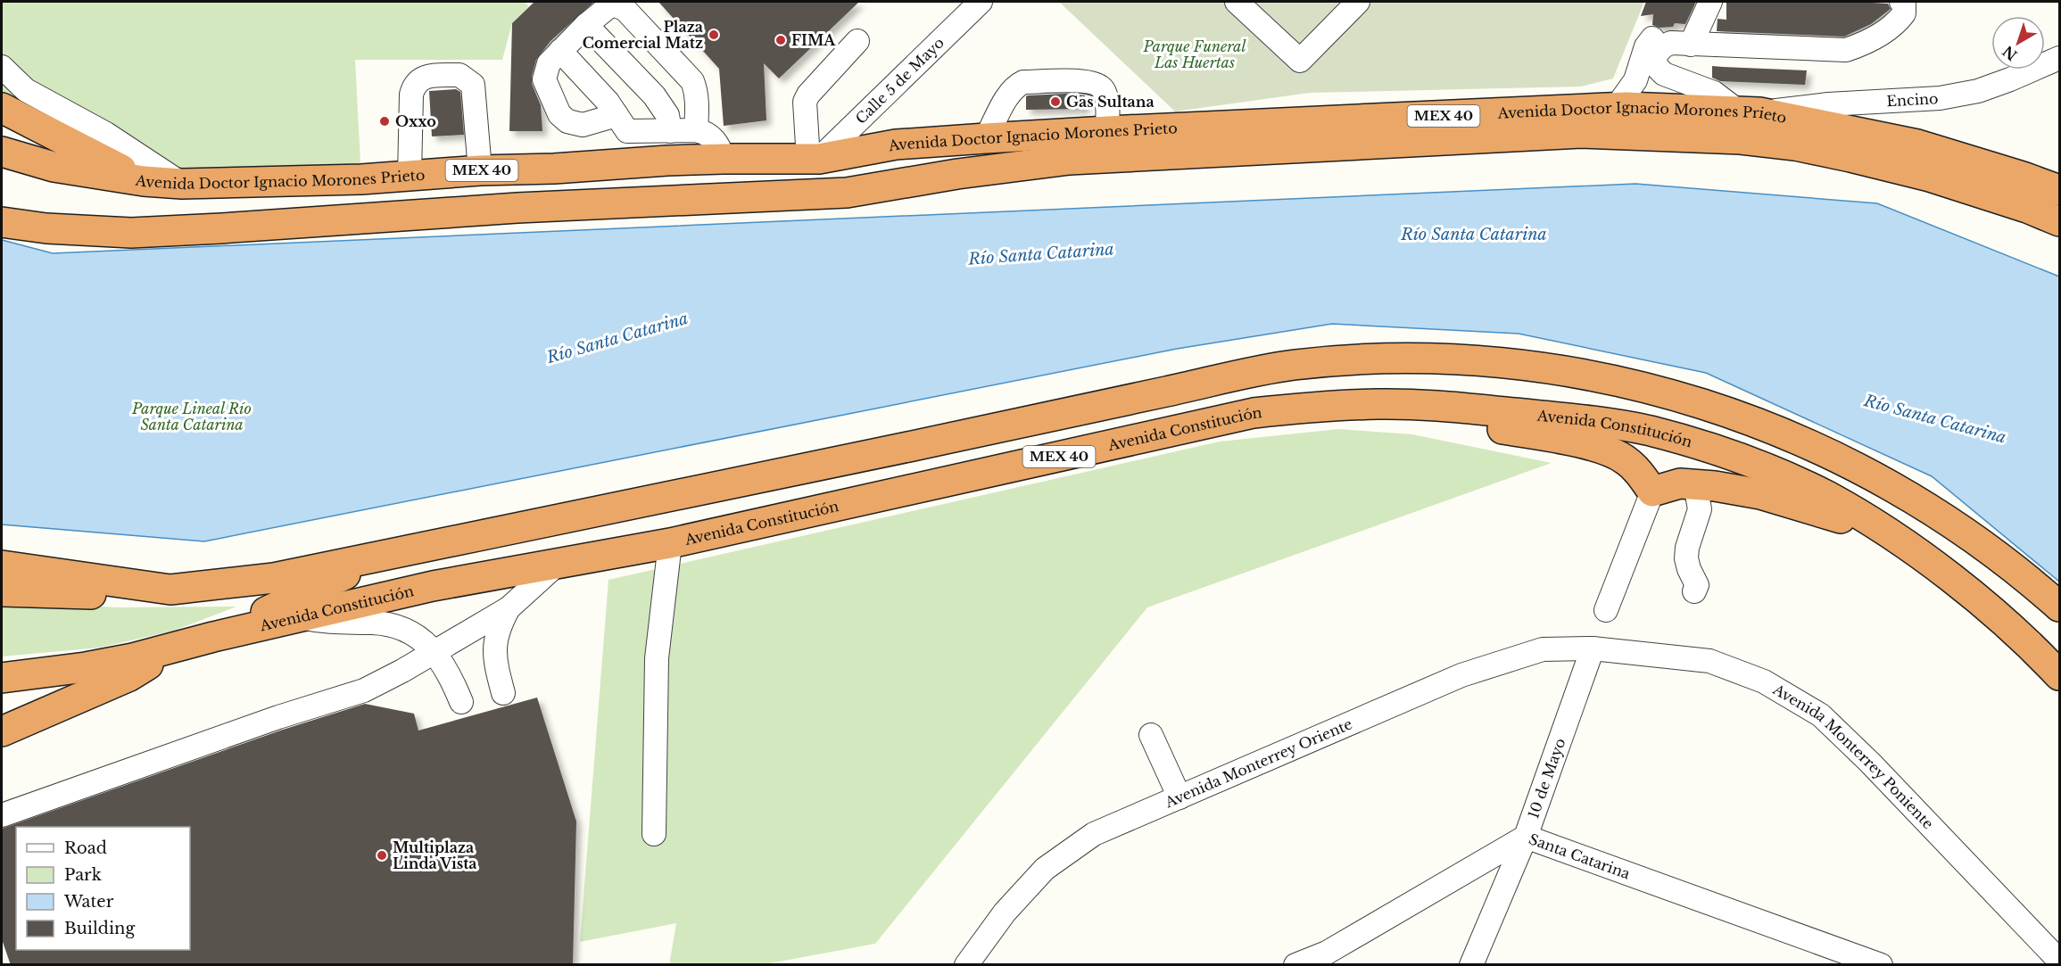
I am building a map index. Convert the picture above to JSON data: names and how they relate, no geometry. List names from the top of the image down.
{
  "streets": {
    "highway": ["MEX 40", "Avenida Doctor Ignacio Morones Prieto", "Avenida Constitución"],
    "street": [
      "Calle 5 de Mayo",
      "Encino",
      "Avenida Monterrey Poniente",
      "Avenida Monterrey Oriente",
      "10 de Mayo",
      "Santa Catarina"
    ]
  },
  "crossings": [
    ["Calle 5 de Mayo", "Avenida Doctor Ignacio Morones Prieto"],
    ["Encino", "Avenida Doctor Ignacio Morones Prieto"],
    ["Avenida Monterrey Poniente", "Avenida Monterrey Oriente"],
    ["Avenida Monterrey Poniente", "10 de Mayo"],
    ["Avenida Monterrey Oriente", "10 de Mayo"],
    ["10 de Mayo", "Santa Catarina"]
  ],
  "water": ["Río Santa Catarina"],
  "parks": ["Parque Funeral Las Huertas", "Parque Lineal Río Santa Catarina"],
  "places": [
    "Plaza Comercial Matz",
    "FIMA",
    "Gas Sultana",
    "Oxxo",
    "Multiplaza Linda Vista"
  ],
  "legend": [
    "Road",
    "Park",
    "Water",
    "Building"
  ],
  "north": "bottom left"
}
